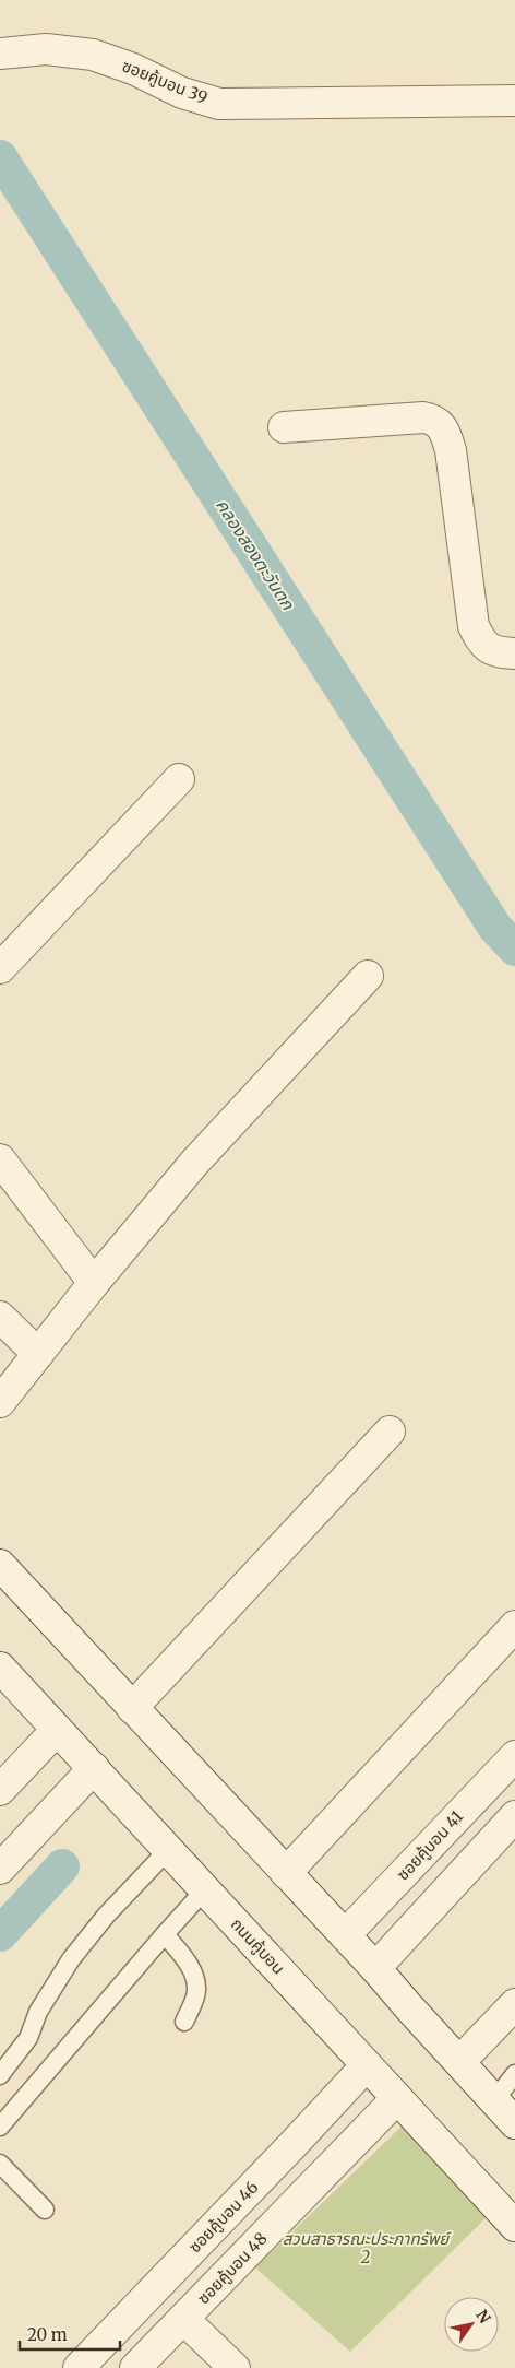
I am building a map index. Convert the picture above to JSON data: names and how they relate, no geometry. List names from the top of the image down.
{
  "streets": {
    "street": [
      "ซอยคู้บอน 39",
      "ซอยคู้บอน 41",
      "ถนนคู้บอน",
      "ซอยคู้บอน 46",
      "ซอยคู้บอน 48"
    ]
  },
  "crossings": [
    ["ถนนคู้บอน", "ซอยคู้บอน 46"],
    ["ถนนคู้บอน", "ซอยคู้บอน 48"]
  ],
  "water": ["คลองสองตะวันตก"],
  "parks": ["สวนสาธารณะประภาทรัพย์ 2"],
  "scale_bar": "20 m",
  "north": "top right"
}
